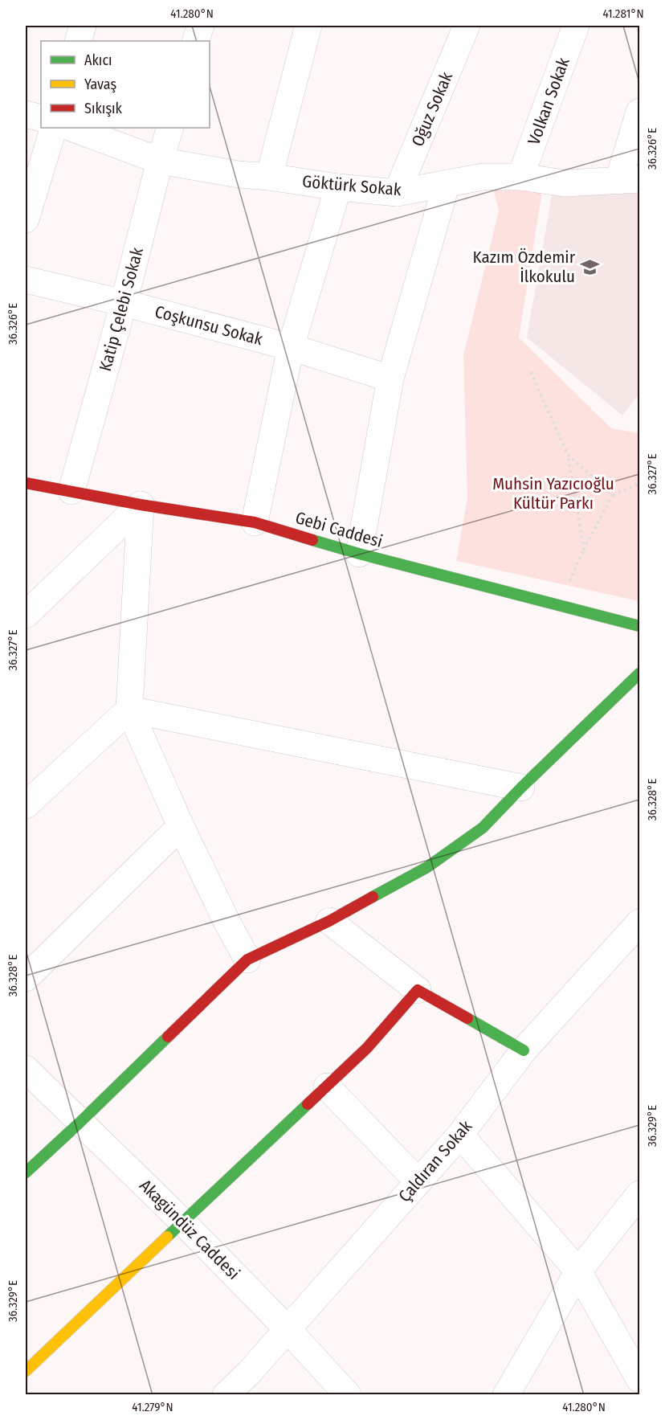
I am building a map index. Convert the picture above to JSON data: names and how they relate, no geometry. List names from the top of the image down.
{
  "streets": {
    "street": [
      "Volkan Sokak",
      "Oğuz Sokak",
      "Göktürk Sokak",
      "Katip Çelebi Sokak",
      "Coşkunsu Sokak",
      "Gebi Caddesi",
      "Çaldıran Sokak",
      "Akagündüz Caddesi"
    ]
  },
  "crossings": [
    ["Volkan Sokak", "Göktürk Sokak"],
    ["Oğuz Sokak", "Göktürk Sokak"],
    ["Göktürk Sokak", "Katip Çelebi Sokak"],
    ["Katip Çelebi Sokak", "Coşkunsu Sokak"],
    ["Katip Çelebi Sokak", "Gebi Caddesi"],
    ["Çaldıran Sokak", "Akagündüz Caddesi"]
  ],
  "parks": ["Muhsin Yazıcıoğlu Kültür Parkı"],
  "places": {
    "school or university": ["Kazım Özdemir İlkokulu"]
  },
  "legend": ["Akıcı", "Yavaş", "Sıkışık"],
  "coordinates": [
    "41.280°N",
    "41.281°N",
    "36.326°E",
    "36.327°E",
    "36.328°E",
    "36.329°E",
    "41.279°N"
  ]
}
